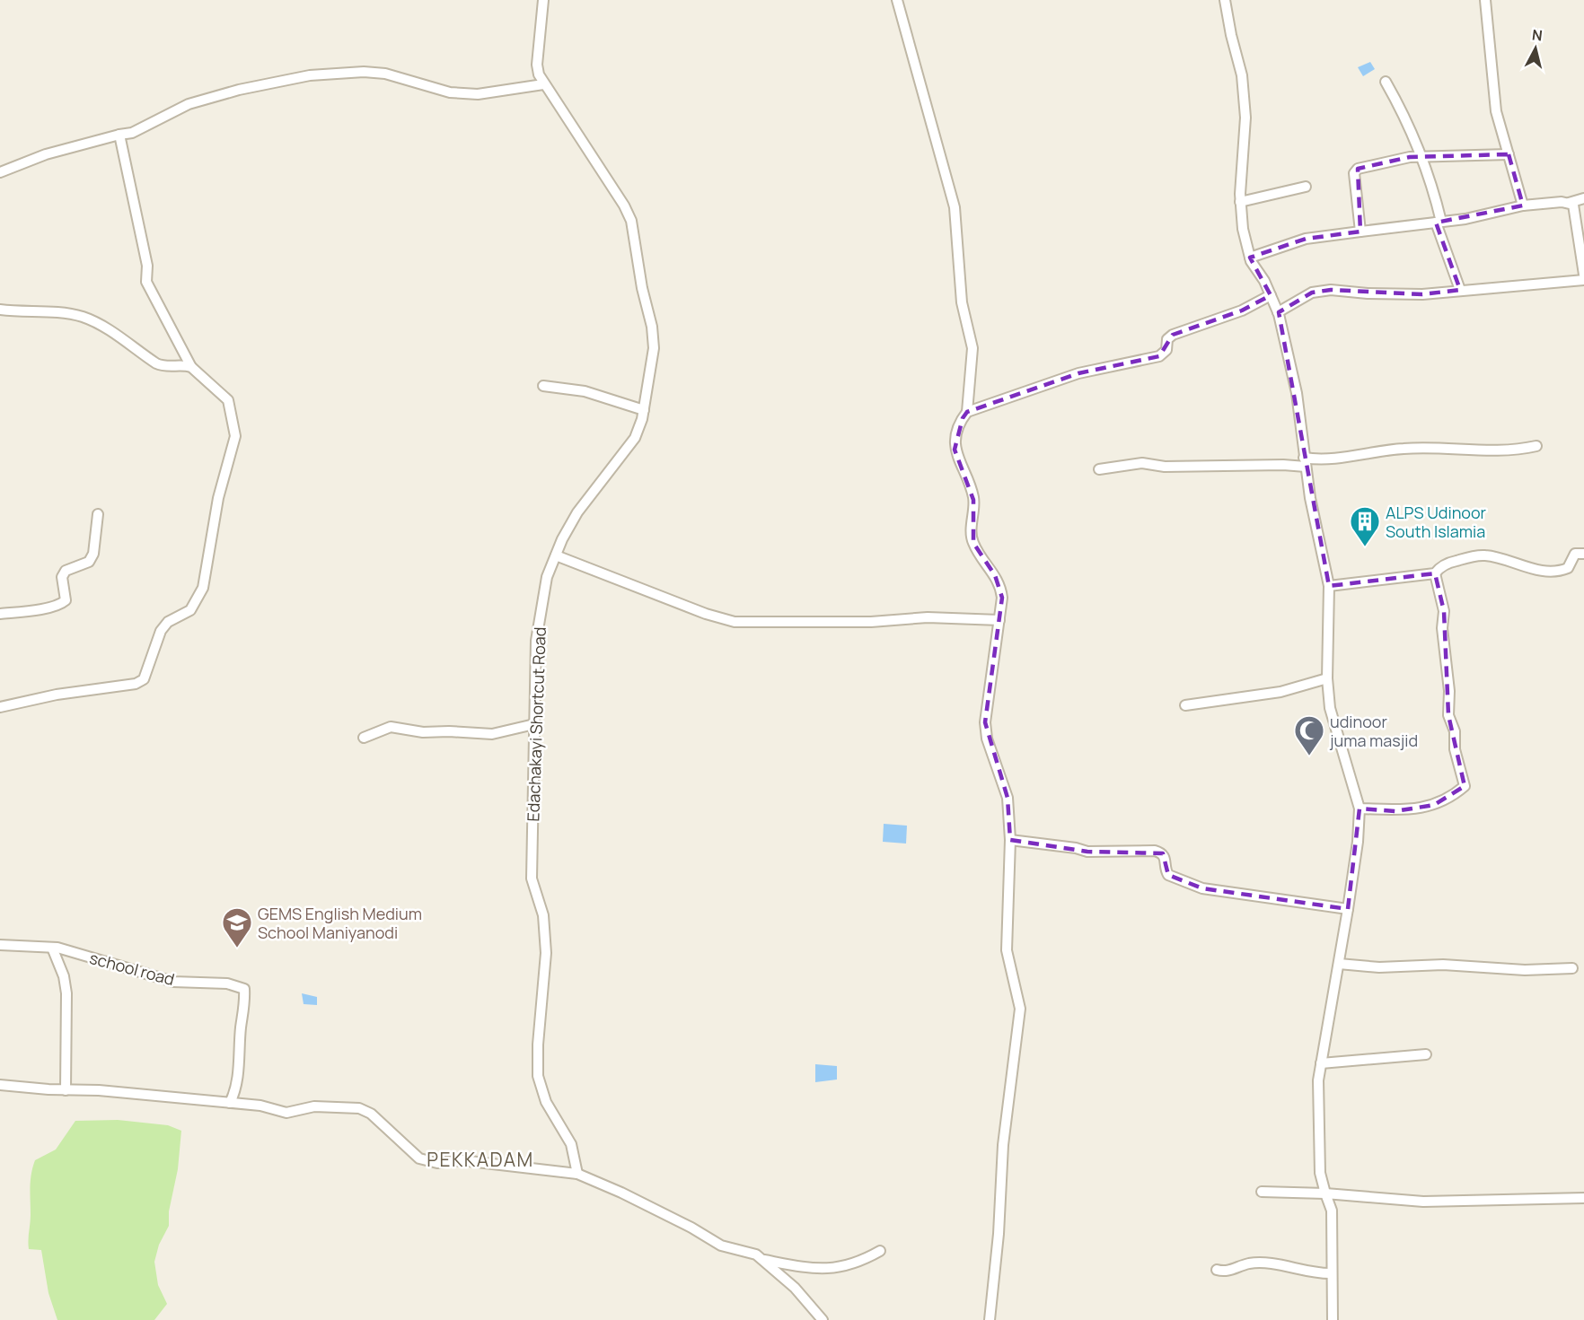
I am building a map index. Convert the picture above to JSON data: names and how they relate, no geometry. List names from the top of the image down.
{
  "streets": {
    "street": ["Edachakayi Shortcut Road", "school road"]
  },
  "districts": ["PEKKADAM"],
  "places": {
    "building": ["ALPS Udinoor South Islamia"],
    "mosque": ["udinoor juma masjid"],
    "school or university": ["GEMS English Medium School Maniyanodi"]
  },
  "north": "top"
}
